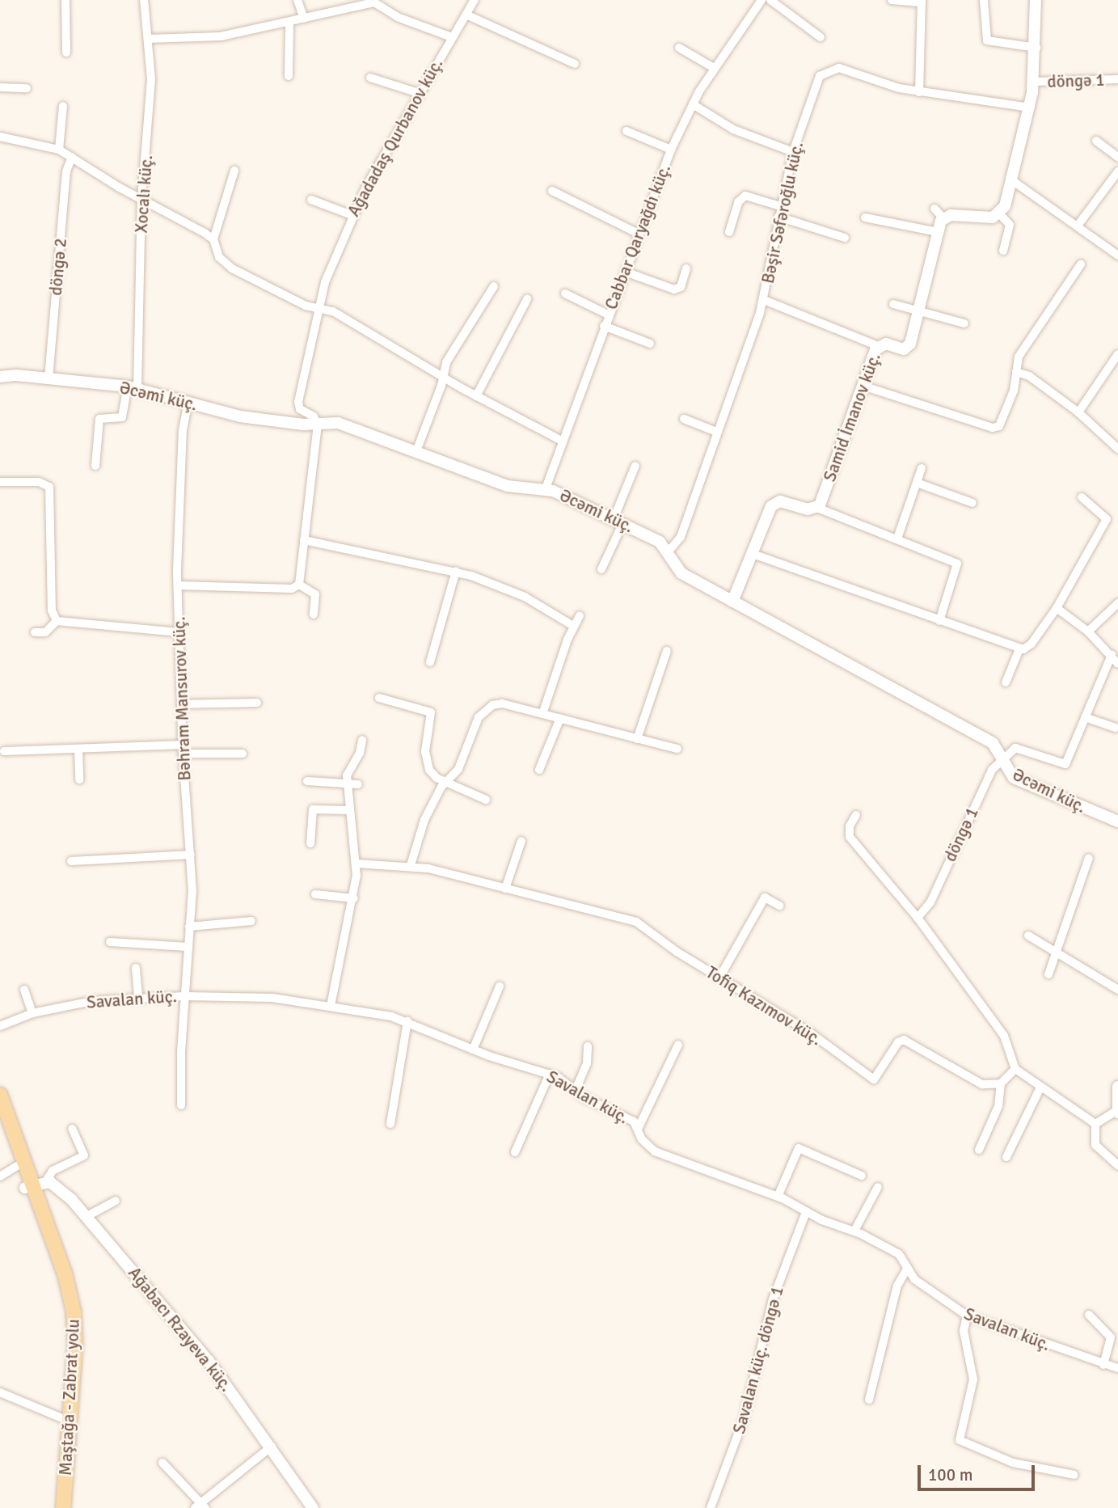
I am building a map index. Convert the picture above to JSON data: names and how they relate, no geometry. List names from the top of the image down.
{
  "streets": {
    "main road": ["Maştağa - Zabrat yolu"],
    "street": [
      "döngə 1",
      "Ağadadaş Qurbanov küç.",
      "Xocalı küç.",
      "Bəşir Səfəroğlu küç.",
      "Cabbar Qaryağdı küç.",
      "döngə 2",
      "Əcəmi küç.",
      "Samid İmanov küç.",
      "Bəhram Mansurov küç.",
      "Savalan küç.",
      "Tofiq Kazımov küç.",
      "Ağabacı Rzayeva küç.",
      "Savalan küç. döngə 1"
    ]
  },
  "crossings": [
    ["döngə 1", "Əcəmi küç."],
    ["Ağadadaş Qurbanov küç.", "Əcəmi küç."],
    ["Xocalı küç.", "Əcəmi küç."],
    ["Bəşir Səfəroğlu küç.", "Əcəmi küç."],
    ["Cabbar Qaryağdı küç.", "Əcəmi küç."],
    ["döngə 2", "Əcəmi küç."],
    ["Əcəmi küç.", "Bəhram Mansurov küç."],
    ["Bəhram Mansurov küç.", "Savalan küç."],
    ["Savalan küç.", "Savalan küç. döngə 1"],
    ["Ağabacı Rzayeva küç.", "Maştağa - Zabrat yolu"]
  ],
  "scale_bar": "100 m"
}
